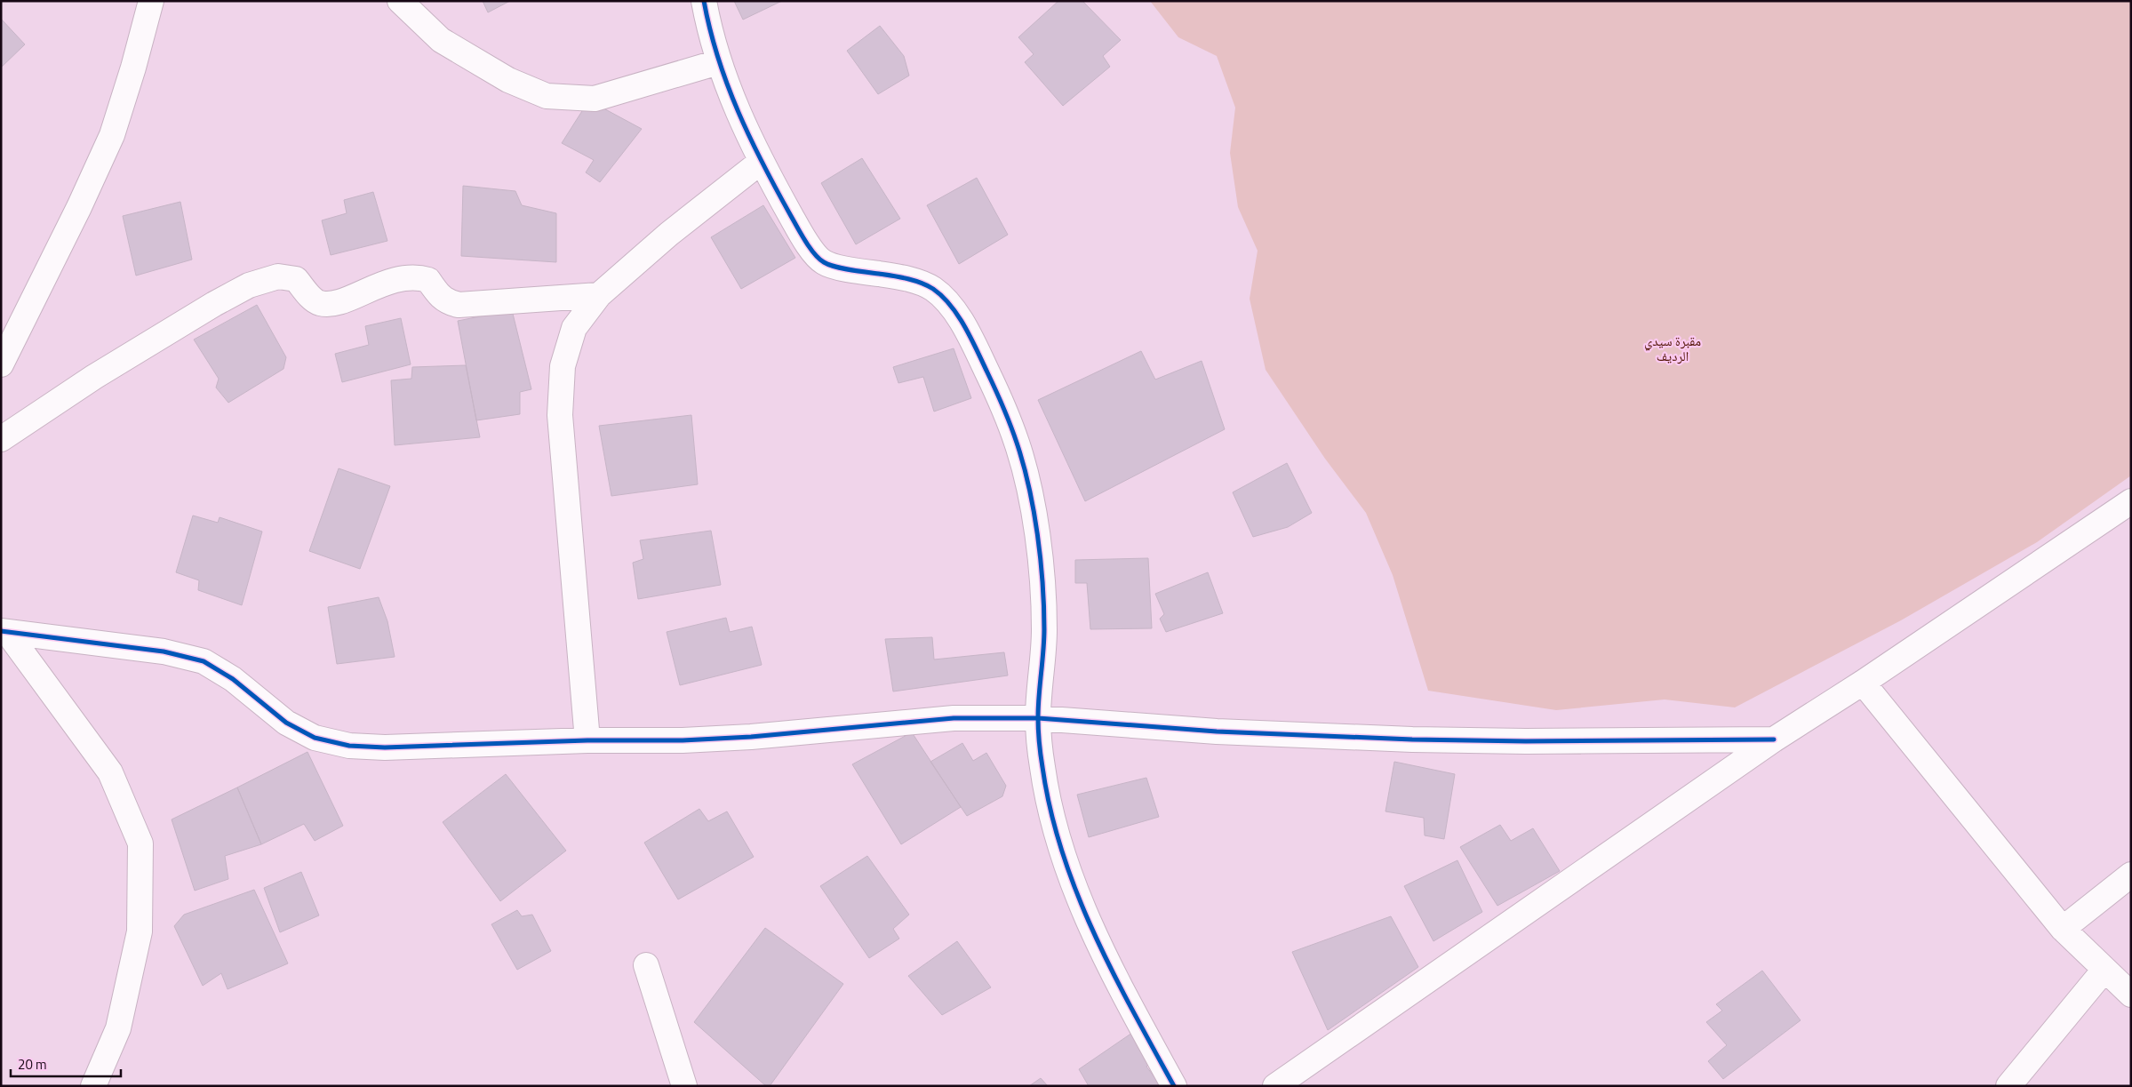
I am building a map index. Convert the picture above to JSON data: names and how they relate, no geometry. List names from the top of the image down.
{
  "parks": ["مقبرة سيدي الرديف"],
  "scale_bar": "20 m"
}
